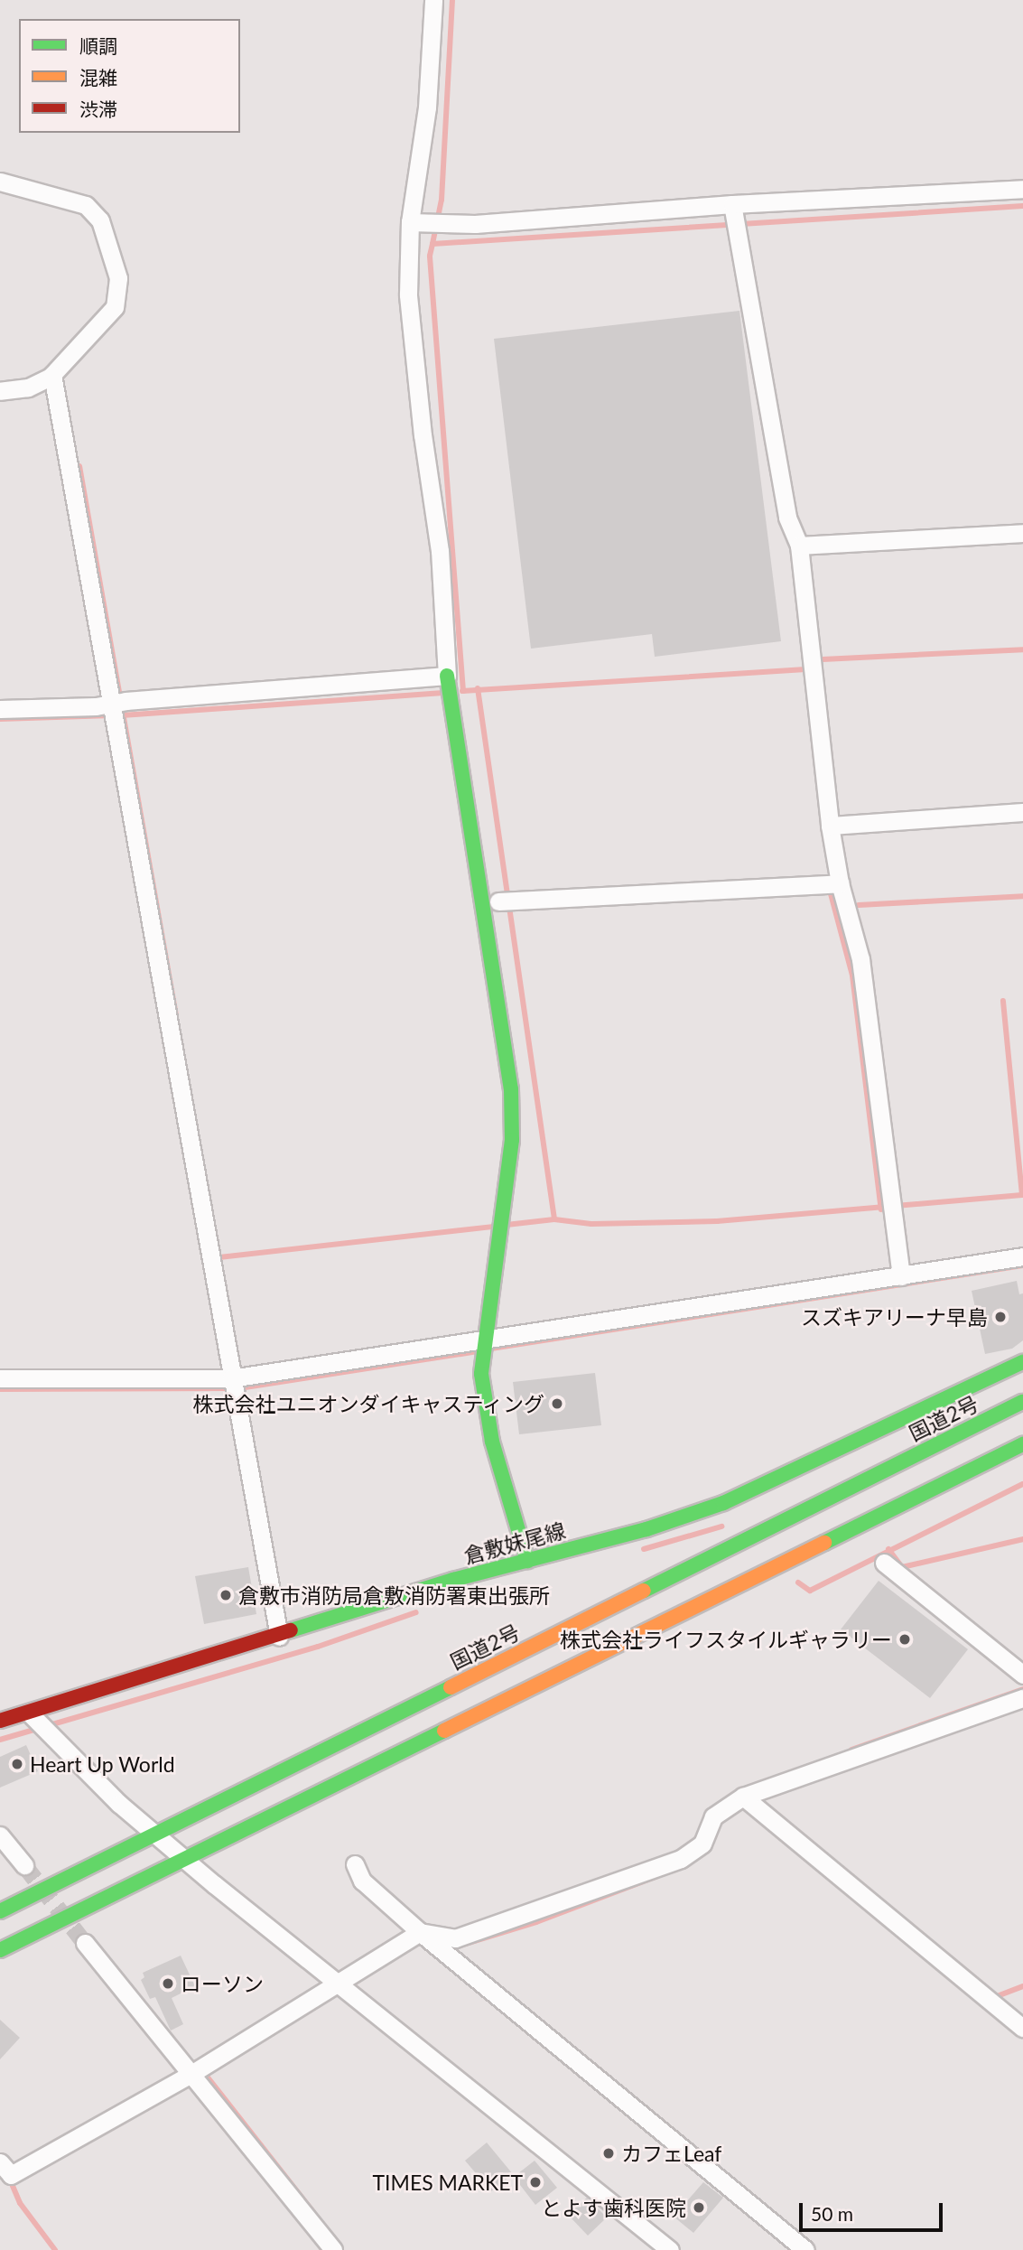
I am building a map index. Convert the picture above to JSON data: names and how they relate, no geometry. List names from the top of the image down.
{
  "streets": {
    "main road": ["国道2号", "倉敷妹尾線"]
  },
  "places": [
    "スズキアリーナ早島",
    "株式会社ユニオンダイキャスティング",
    "倉敷市消防局倉敷消防署東出張所",
    "株式会社ライフスタイルギャラリー",
    "Heart Up World",
    "ローソン",
    "カフェLeaf",
    "TIMES MARKET",
    "とよす歯科医院"
  ],
  "legend": ["順調", "混雑", "渋滞"],
  "scale_bar": "50 m"
}
